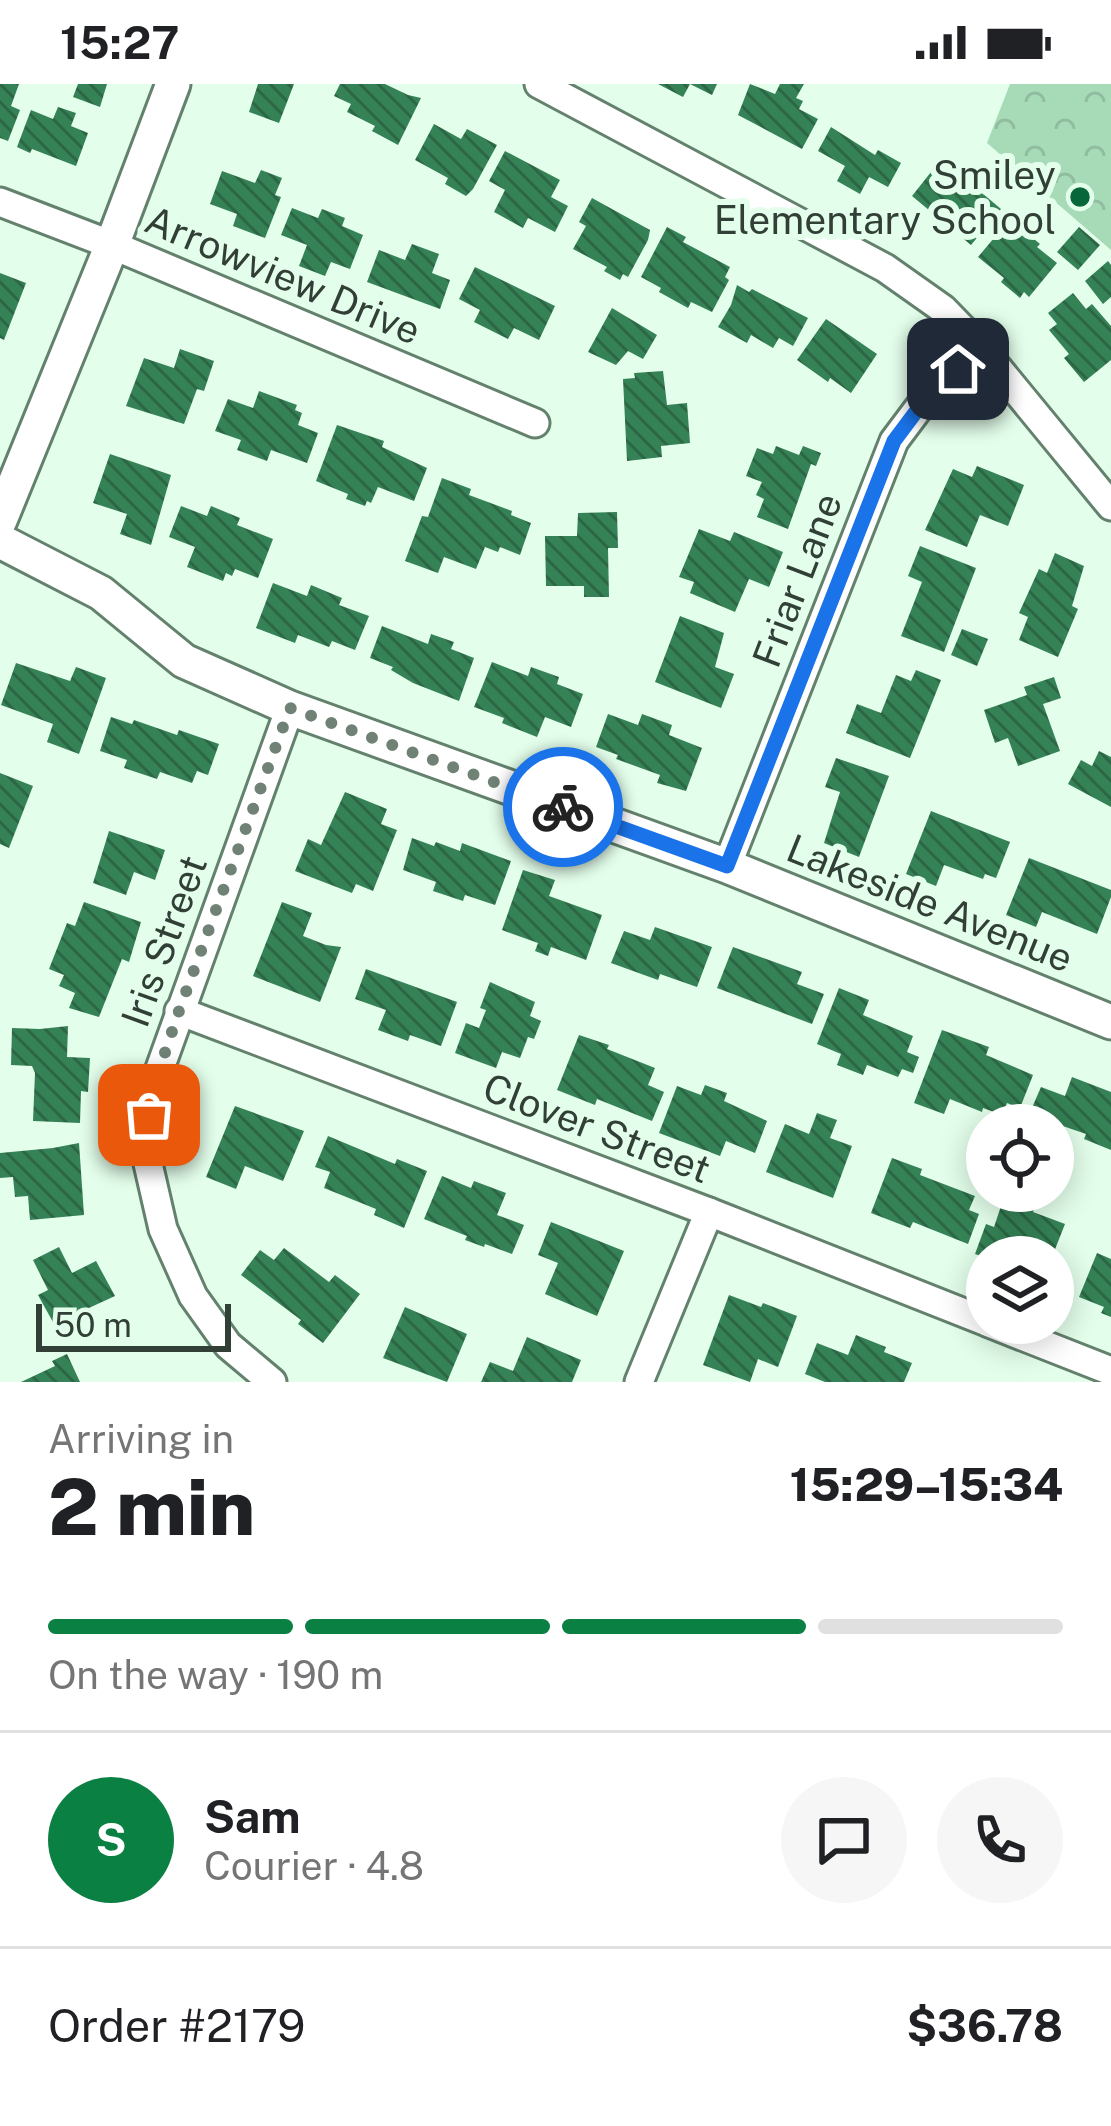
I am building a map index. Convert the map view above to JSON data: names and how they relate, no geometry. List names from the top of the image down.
{
  "streets": {
    "street": [
      "Arrowview Drive",
      "Friar Lane",
      "Lakeside Avenue",
      "Iris Street",
      "Clover Street"
    ]
  },
  "crossings": [
    ["Friar Lane", "Lakeside Avenue"],
    ["Lakeside Avenue", "Iris Street"],
    ["Iris Street", "Clover Street"]
  ],
  "places": ["Smiley Elementary School"],
  "scale_bar": "50 m",
  "page": {
    "status": "15:27",
    "scale": "50 m",
    "heading": ["2 min", "Arriving in", "15:29–15:34"],
    "panel": [
      "Sam",
      "Courier · 4.8",
      "Order #2179",
      "$36.78"
    ],
    "bar": "On the way · 190 m",
    "round": "S"
  }
}
